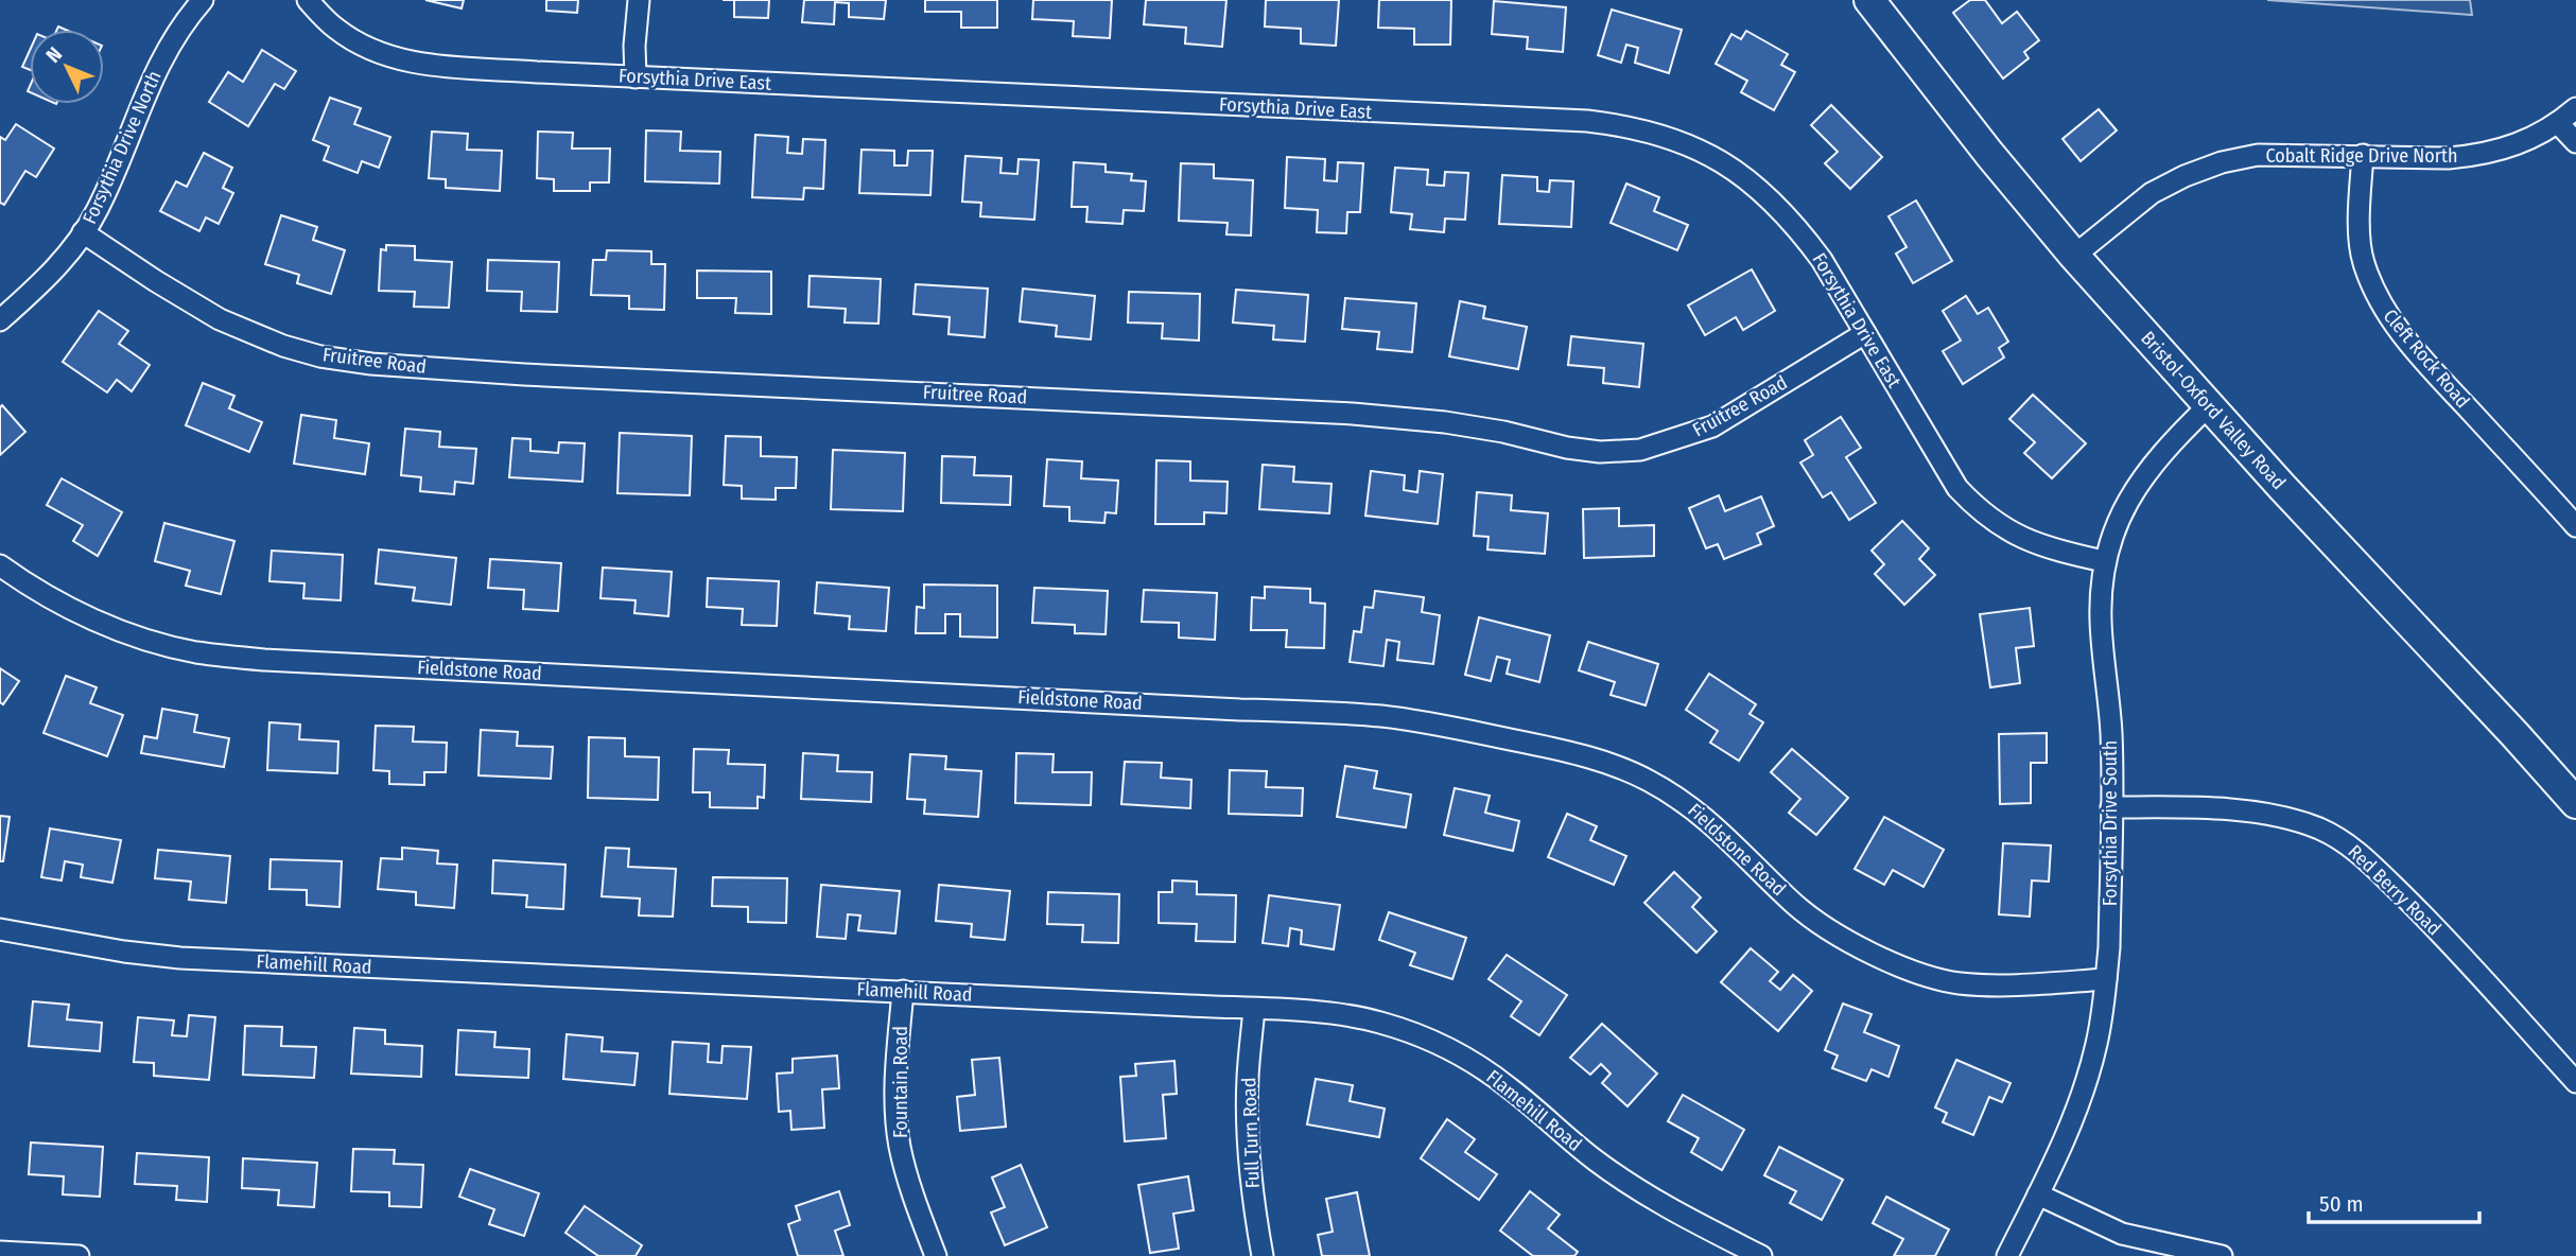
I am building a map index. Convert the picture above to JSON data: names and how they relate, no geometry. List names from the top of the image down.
{
  "streets": {
    "main road": ["Bristol-Oxford Valley Road"],
    "street": [
      "Forsythia Drive East",
      "Forsythia Drive North",
      "Cobalt Ridge Drive North",
      "Cleft Rock Road",
      "Fruitree Road",
      "Fieldstone Road",
      "Forsythia Drive South",
      "Red Berry Road",
      "Flamehill Road",
      "Fountain Road",
      "Full Turn Road"
    ]
  },
  "crossings": [
    ["Forsythia Drive East", "Fruitree Road"],
    ["Forsythia Drive East", "Forsythia Drive South"],
    ["Forsythia Drive North", "Fruitree Road"],
    ["Cobalt Ridge Drive North", "Cleft Rock Road"],
    ["Cobalt Ridge Drive North", "Bristol-Oxford Valley Road"],
    ["Bristol-Oxford Valley Road", "Forsythia Drive South"],
    ["Fieldstone Road", "Forsythia Drive South"],
    ["Forsythia Drive South", "Red Berry Road"],
    ["Flamehill Road", "Fountain Road"],
    ["Flamehill Road", "Full Turn Road"]
  ],
  "scale_bar": "50 m",
  "north": "top left"
}
